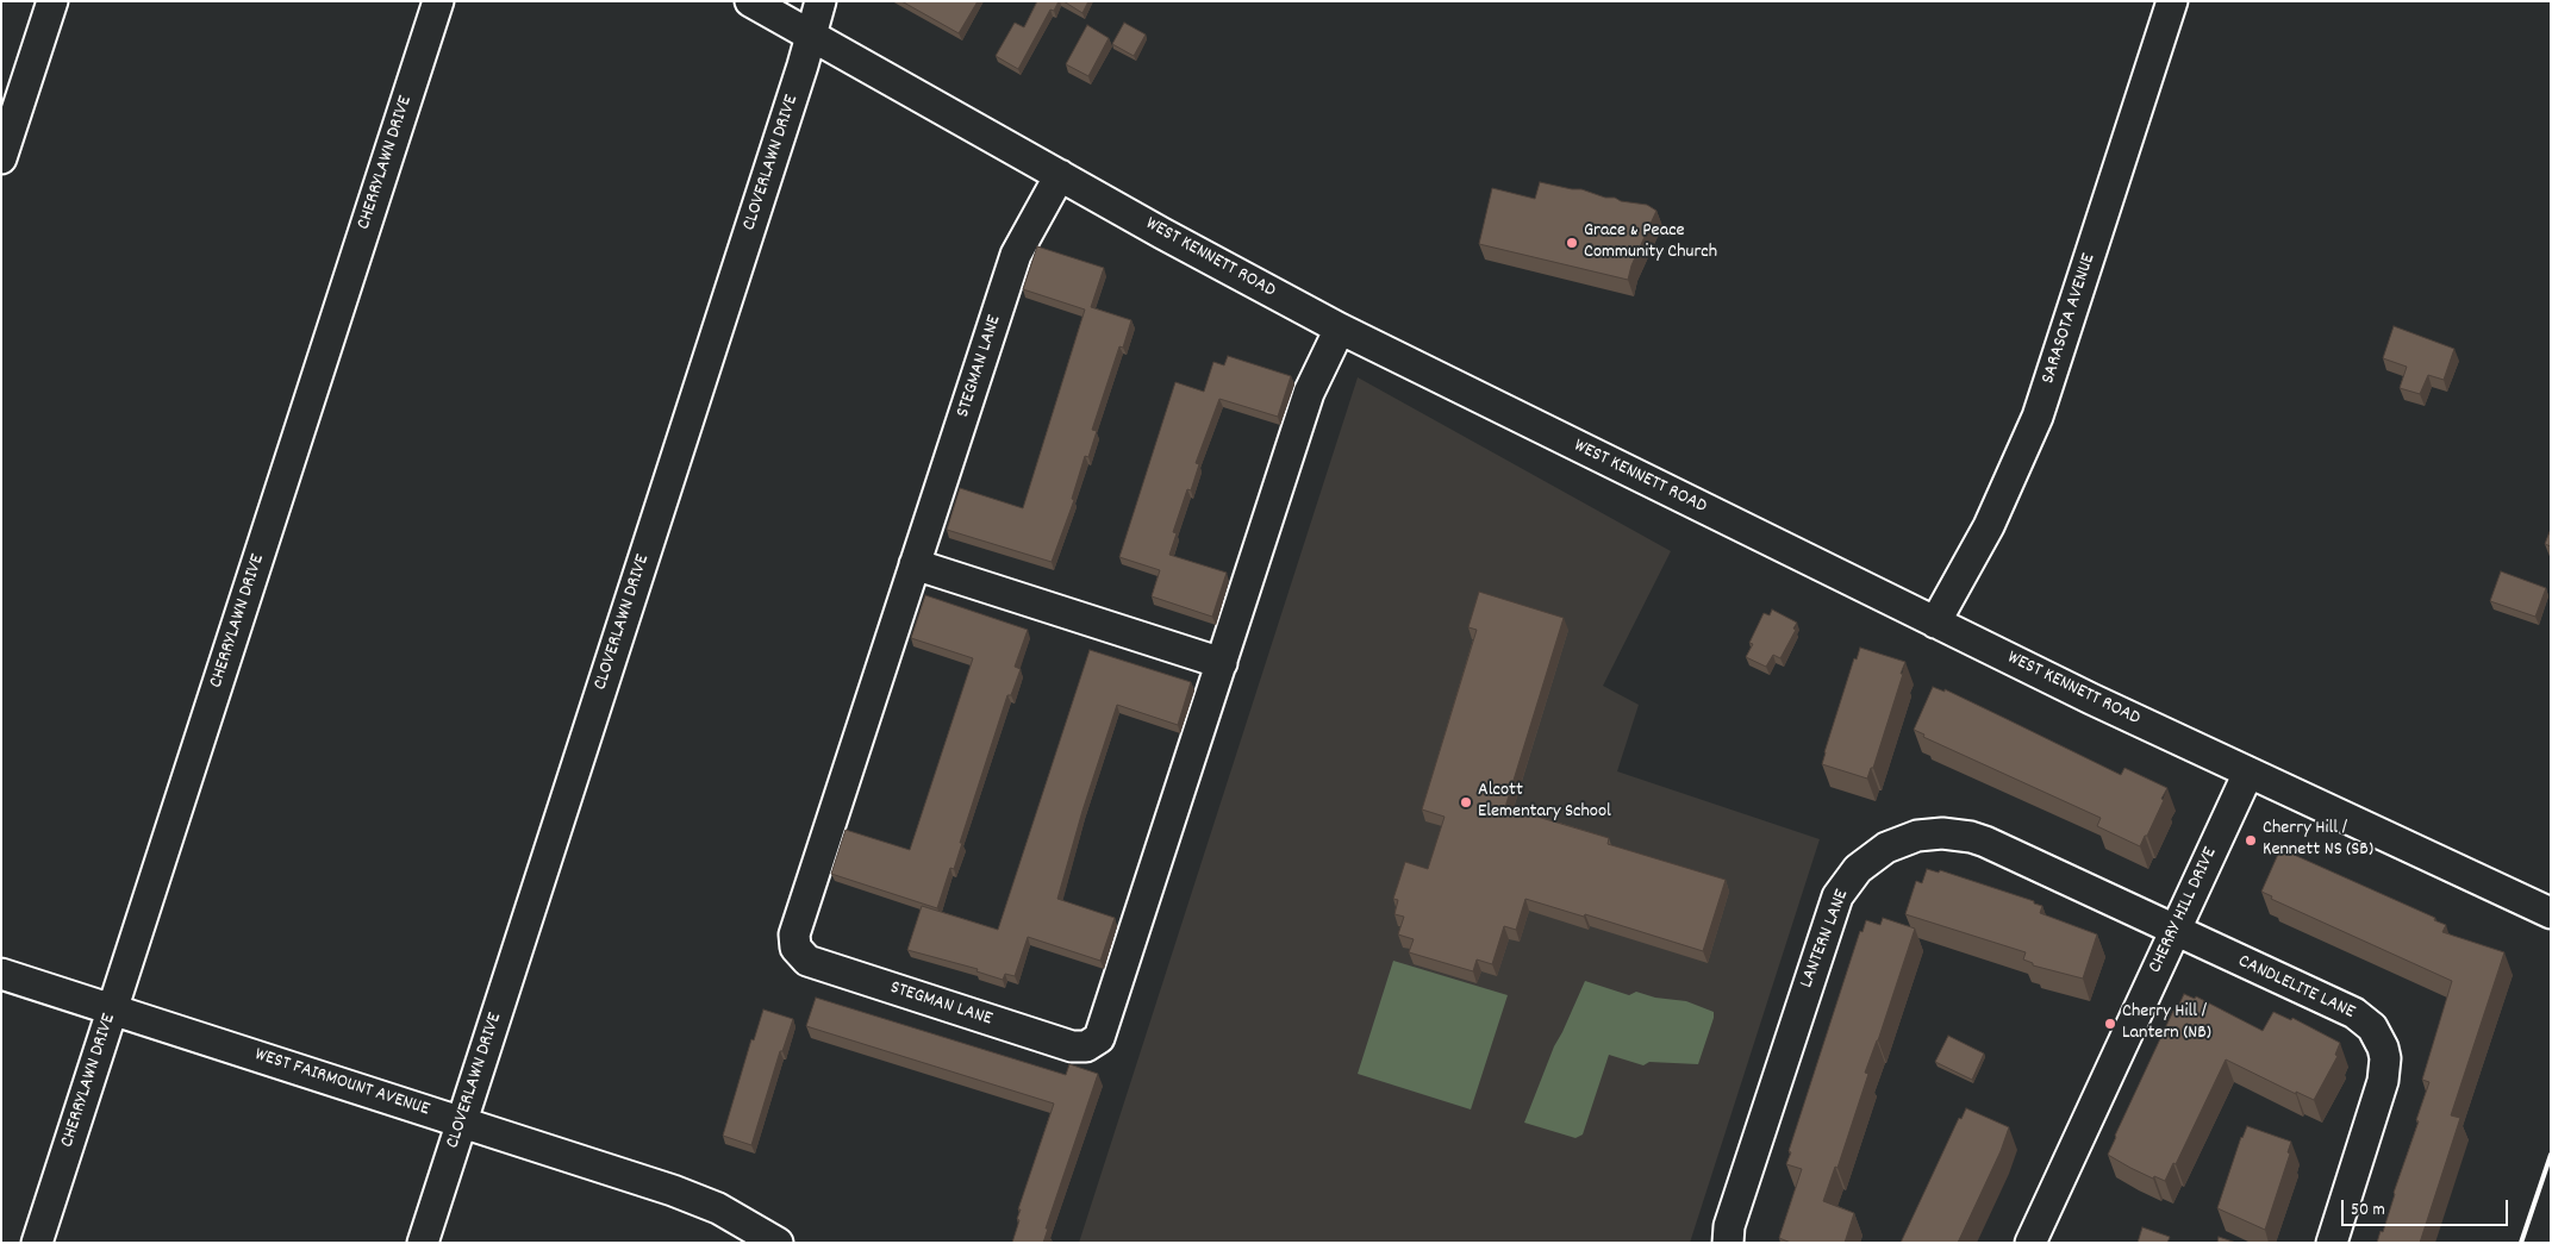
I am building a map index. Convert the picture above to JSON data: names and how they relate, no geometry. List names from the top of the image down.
{
  "streets": {
    "street": [
      "CHERRYLAWN DRIVE",
      "CLOVERLAWN DRIVE",
      "WEST KENNETT ROAD",
      "SARASOTA AVENUE",
      "STEGMAN LANE",
      "CHERRY HILL DRIVE",
      "LANTERN LANE",
      "CANDLELITE LANE",
      "WEST FAIRMOUNT AVENUE"
    ]
  },
  "crossings": [
    ["CHERRYLAWN DRIVE", "WEST FAIRMOUNT AVENUE"],
    ["CLOVERLAWN DRIVE", "WEST KENNETT ROAD"],
    ["CLOVERLAWN DRIVE", "WEST FAIRMOUNT AVENUE"],
    ["WEST KENNETT ROAD", "SARASOTA AVENUE"],
    ["WEST KENNETT ROAD", "STEGMAN LANE"],
    ["WEST KENNETT ROAD", "CHERRY HILL DRIVE"],
    ["CHERRY HILL DRIVE", "LANTERN LANE"],
    ["CHERRY HILL DRIVE", "CANDLELITE LANE"],
    ["LANTERN LANE", "CANDLELITE LANE"]
  ],
  "places": [
    "Grace & Peace Community Church",
    "Alcott Elementary School",
    "Cherry Hill / Kennett NS (SB)",
    "Cherry Hill / Lantern (NB)"
  ],
  "scale_bar": "50 m"
}
